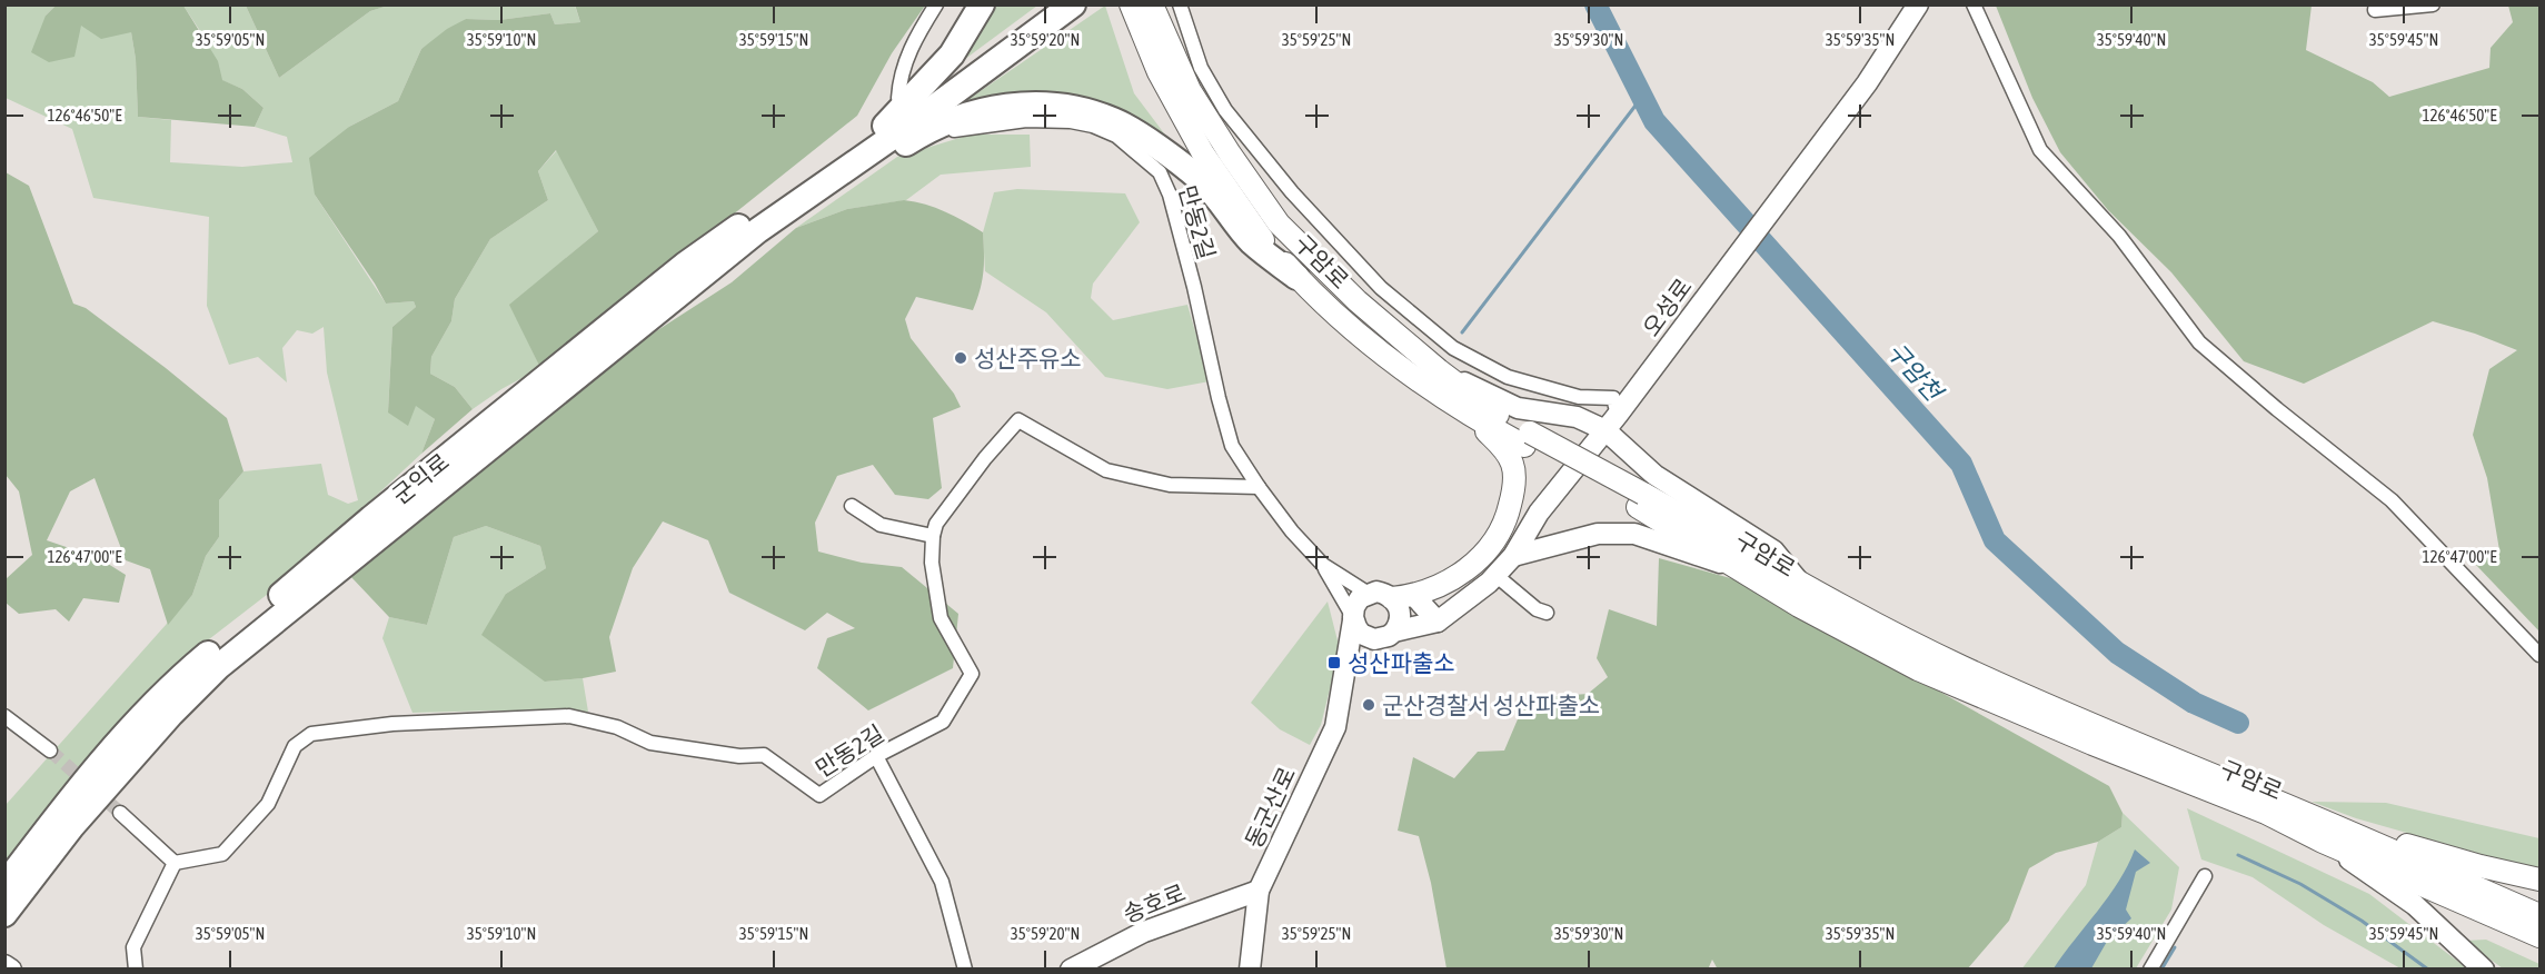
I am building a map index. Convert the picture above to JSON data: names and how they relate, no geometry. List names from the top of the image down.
{
  "streets": {
    "highway": ["군익로"],
    "main road": [
      "구암로",
      "오성로",
      "동군산로",
      "송호로"
    ],
    "street": ["만동2길"]
  },
  "crossings": [
    ["동군산로", "송호로"]
  ],
  "water": ["구암천"],
  "places": {
    "other": ["성산주유소", "군산경찰서 성산파출소"],
    "transit": ["성산파출소"]
  },
  "coordinates": [
    "35°59'05\"N",
    "35°59'10\"N",
    "35°59'15\"N",
    "35°59'20\"N",
    "35°59'25\"N",
    "35°59'30\"N",
    "35°59'35\"N",
    "35°59'40\"N",
    "35°59'45\"N",
    "126°46'50\"E",
    "126°47'00\"E"
  ]
}
